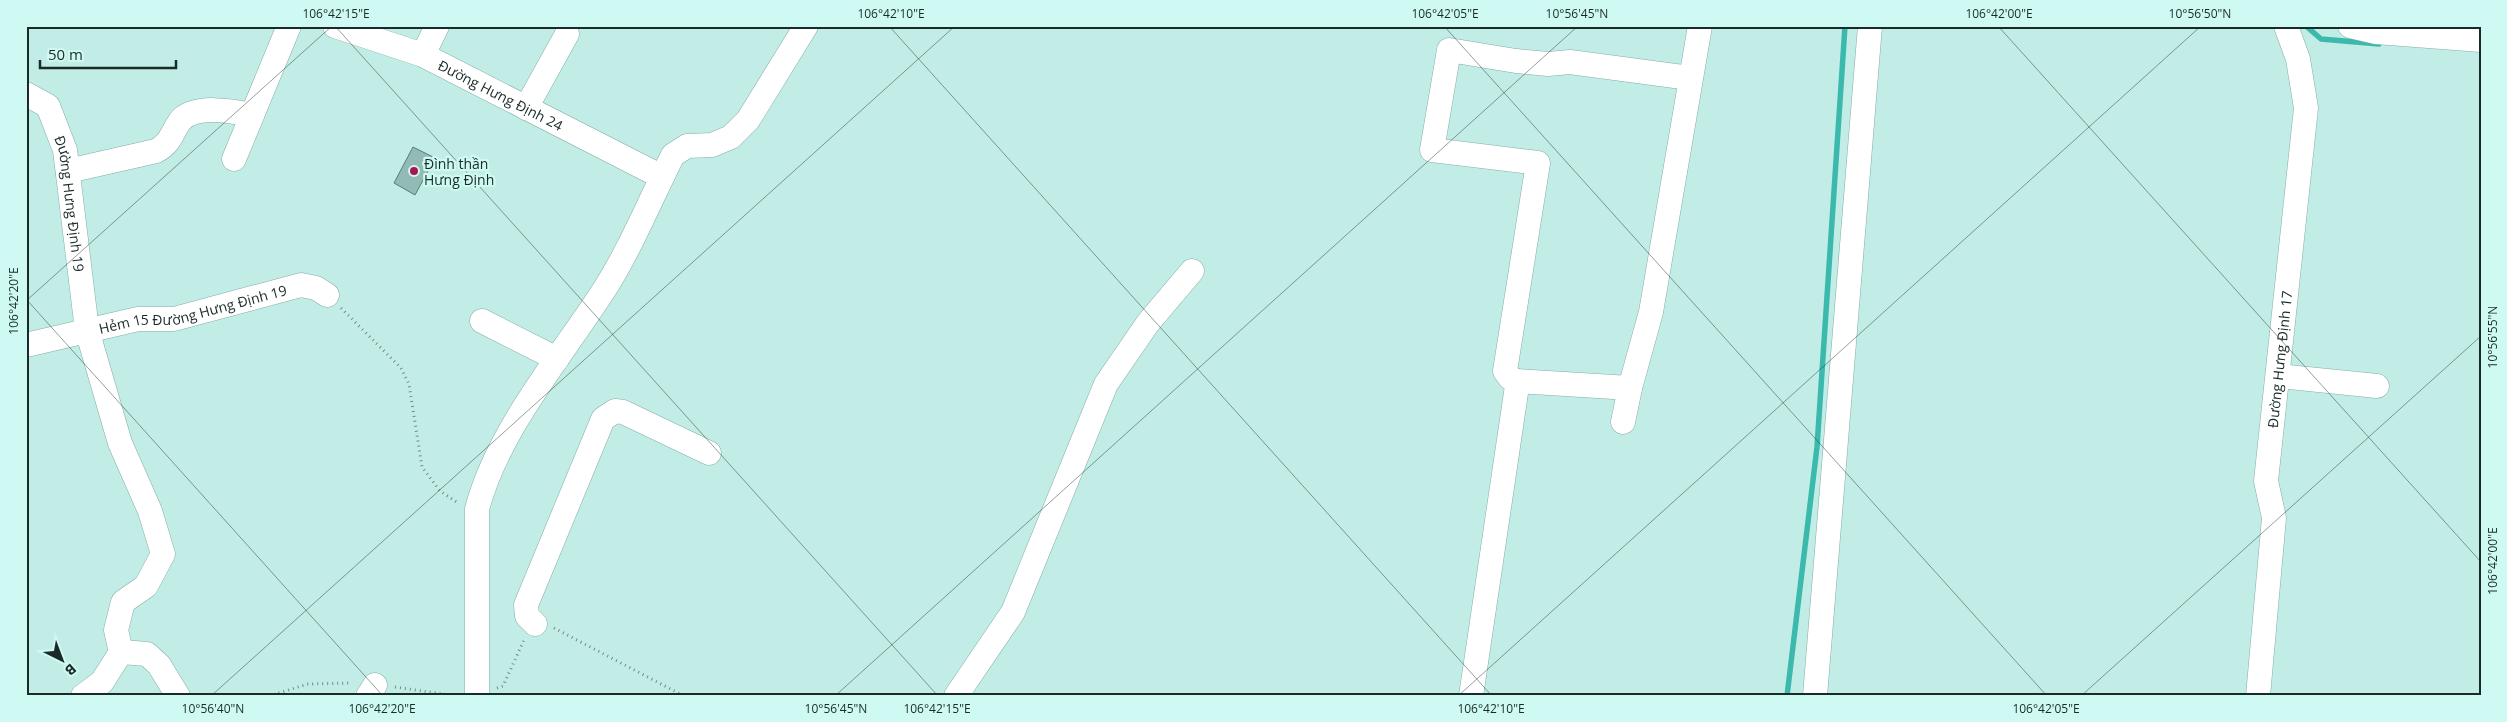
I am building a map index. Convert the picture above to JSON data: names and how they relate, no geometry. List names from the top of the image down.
{
  "streets": {
    "street": [
      "Đường Hưng Định 24",
      "Đường Hưng Định 19",
      "Hẻm 15 Đường Hưng Định 19",
      "Đường Hưng Định 17"
    ]
  },
  "crossings": [
    ["Đường Hưng Định 19", "Hẻm 15 Đường Hưng Định 19"]
  ],
  "places": ["Đình thần Hưng Định"],
  "scale_bar": "50 m",
  "north": "bottom right",
  "coordinates": [
    "106°42'15\"E",
    "106°42'10\"E",
    "106°42'05\"E",
    "10°56'45\"N",
    "106°42'00\"E",
    "10°56'50\"N",
    "106°42'20\"E",
    "10°56'55\"N",
    "10°56'40\"N"
  ]
}
